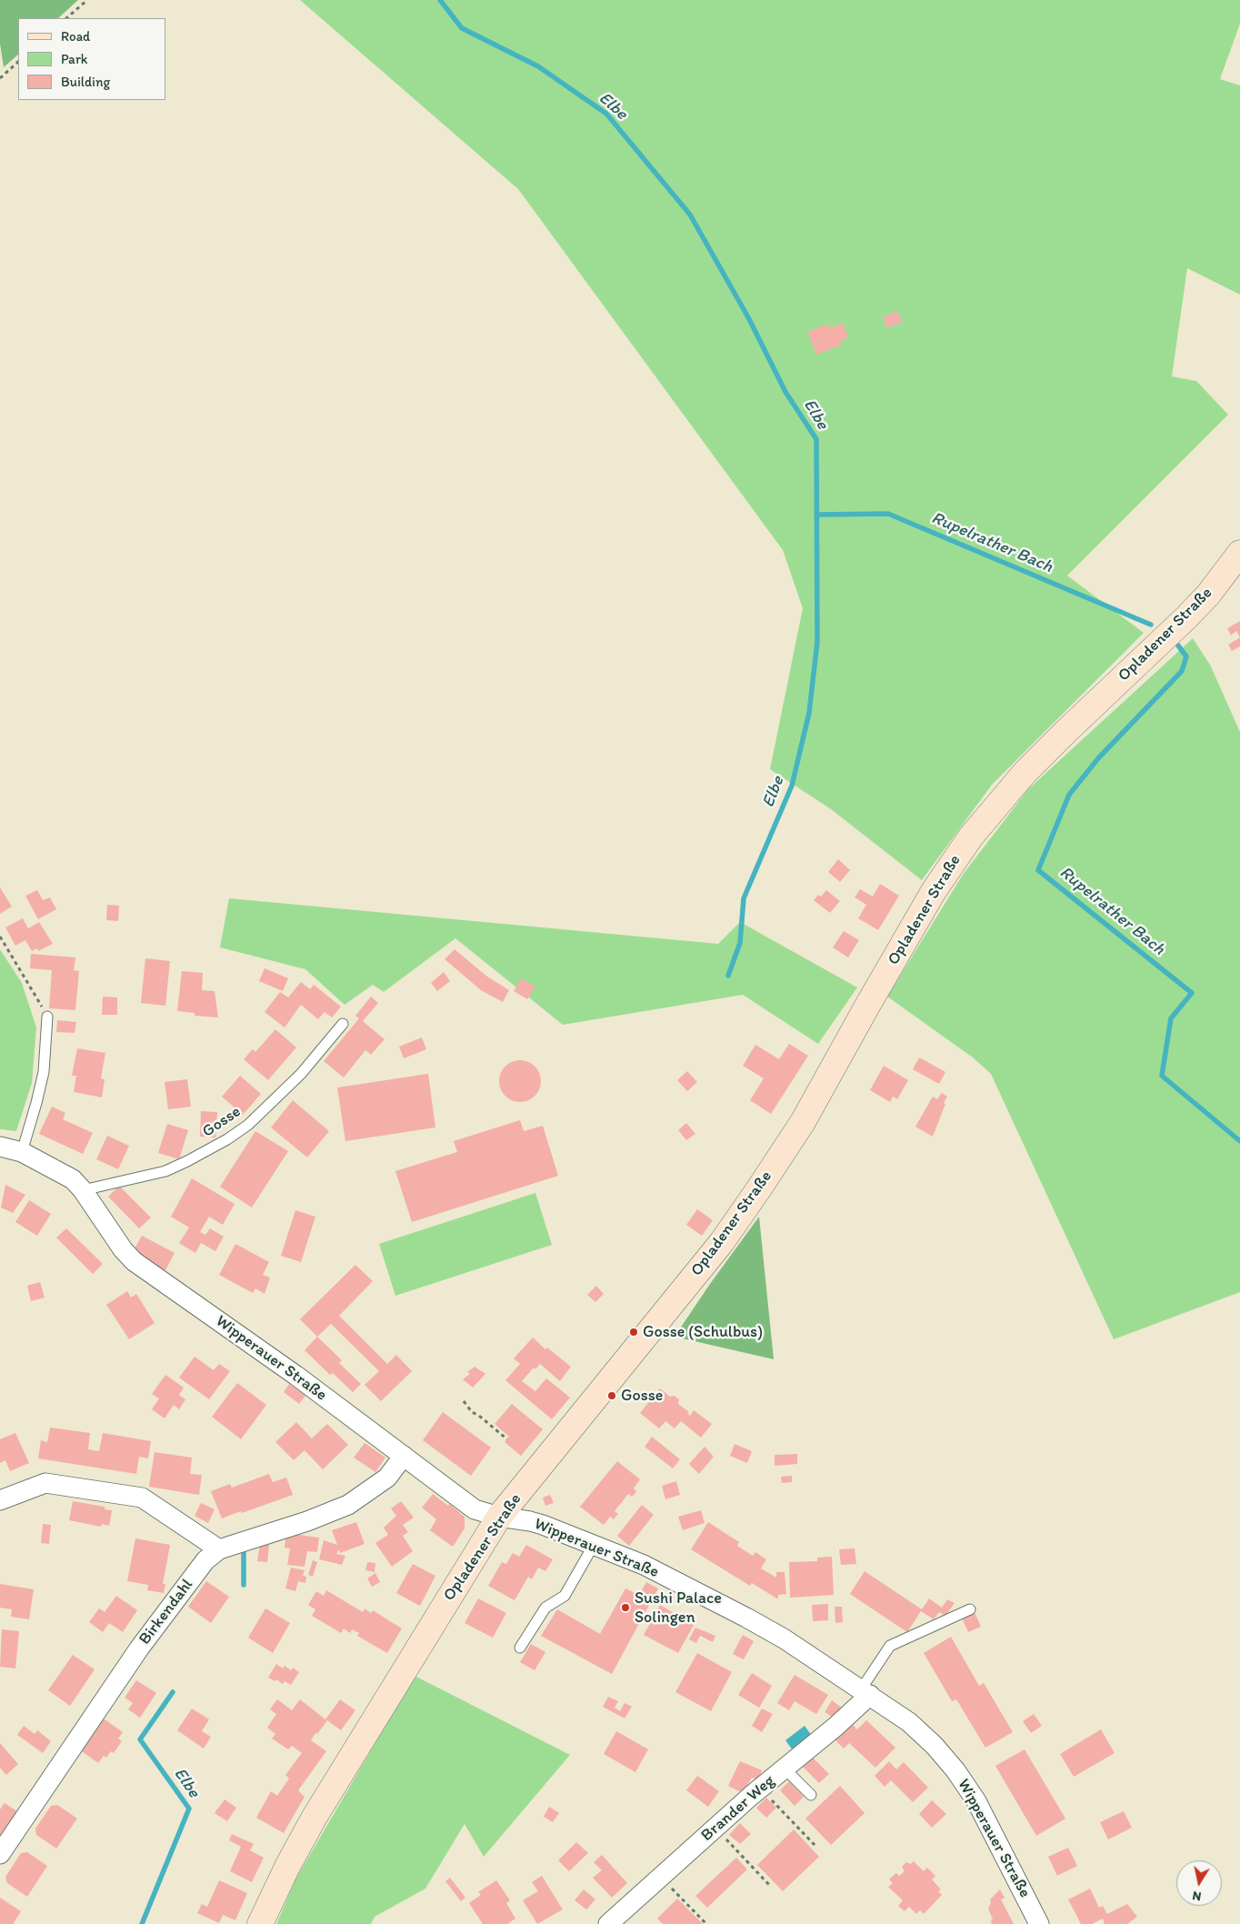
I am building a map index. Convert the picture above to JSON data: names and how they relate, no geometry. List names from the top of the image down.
{
  "streets": {
    "main road": ["Opladener Straße"],
    "street": ["Wipperauer Straße", "Birkendahl", "Brander Weg"],
    "lane": ["Gosse"]
  },
  "crossings": [
    ["Opladener Straße", "Wipperauer Straße"],
    ["Gosse", "Wipperauer Straße"],
    ["Wipperauer Straße", "Birkendahl"],
    ["Wipperauer Straße", "Brander Weg"]
  ],
  "water": ["Elbe", "Rupelrather Bach"],
  "places": ["Gosse (Schulbus)", "Gosse", "Sushi Palace Solingen"],
  "legend": ["Road", "Park", "Building"],
  "north": "bottom"
}
